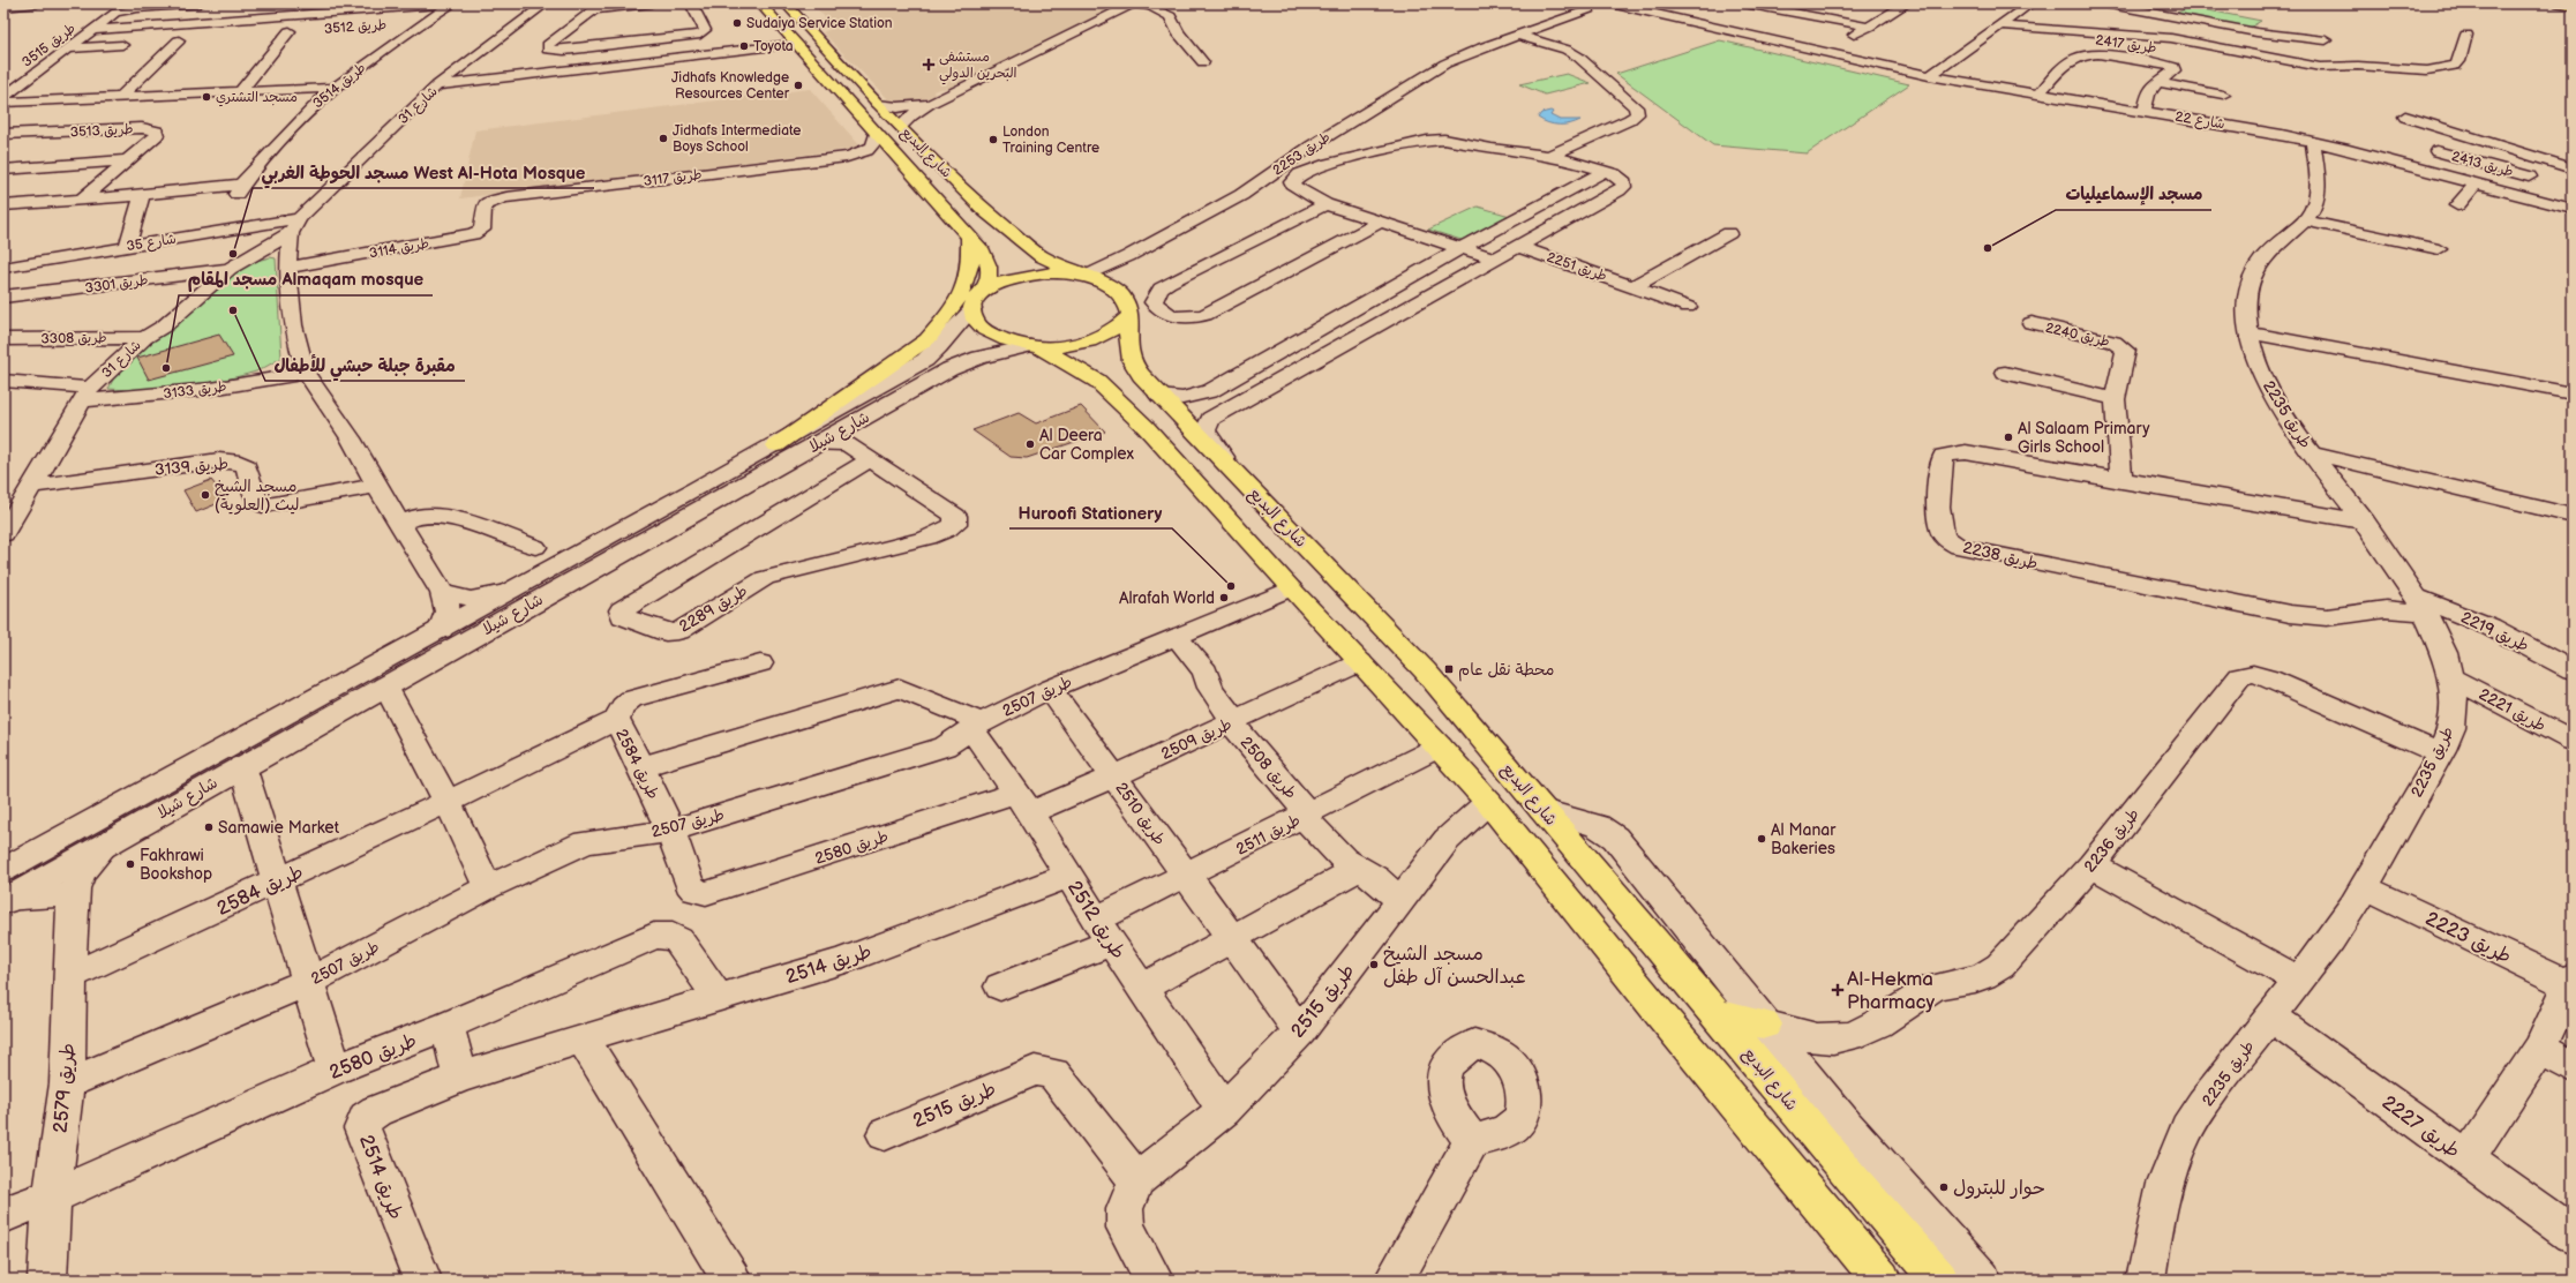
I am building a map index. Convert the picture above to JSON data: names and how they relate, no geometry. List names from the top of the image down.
{
  "streets": {
    "main road": ["شارع البديع"],
    "street": [
      "طريق 3512",
      "طريق 2417",
      "طريق 3515",
      "طريق 3514",
      "شارع 31",
      "شارع 22",
      "طريق 3513",
      "طريق 2253",
      "طريق 2413",
      "طريق 3117",
      "شارع 35",
      "طريق 3114",
      "طريق 2251",
      "طريق 3301",
      "طريق 2240",
      "طريق 3308",
      "طريق 3133",
      "طريق 2235",
      "شارع شيلا",
      "طريق 3139",
      "طريق 2238",
      "طريق 2289",
      "طريق 2219",
      "طريق 2507",
      "طريق 2221",
      "طريق 2509",
      "طريق 2584",
      "طريق 2508",
      "طريق 2510",
      "طريق 2511",
      "طريق 2236",
      "طريق 2580",
      "طريق 2512",
      "طريق 2223",
      "طريق 2514",
      "طريق 2515",
      "طريق 2579",
      "طريق 2227"
    ]
  },
  "crossings": [
    ["طريق 3512", "طريق 3514"],
    ["طريق 2417", "شارع 22"],
    ["طريق 3514", "طريق 3513"],
    ["شارع 31", "شارع 35"],
    ["شارع 31", "طريق 3301"],
    ["شارع 31", "طريق 3308"],
    ["شارع 31", "طريق 3133"],
    ["شارع 31", "طريق 3139"],
    ["شارع 22", "طريق 2413"],
    ["شارع 22", "طريق 2235"],
    ["شارع البديع", "طريق 2253"],
    ["شارع البديع", "طريق 3117"],
    ["شارع البديع", "شارع شيلا"],
    ["طريق 2253", "طريق 2251"],
    ["طريق 3117", "طريق 3114"],
    ["طريق 2240", "طريق 2238"],
    ["طريق 2235", "طريق 2238"],
    ["طريق 2235", "طريق 2219"],
    ["طريق 2235", "طريق 2221"],
    ["طريق 2235", "طريق 2236"],
    ["طريق 2235", "طريق 2223"],
    ["طريق 2235", "طريق 2227"],
    ["شارع شيلا", "طريق 2289"],
    ["شارع شيلا", "طريق 2579"],
    ["طريق 2238", "طريق 2219"],
    ["طريق 2507", "طريق 2584"],
    ["طريق 2507", "طريق 2508"],
    ["طريق 2507", "طريق 2510"],
    ["طريق 2507", "طريق 2512"],
    ["طريق 2507", "طريق 2579"],
    ["طريق 2509", "طريق 2508"],
    ["طريق 2509", "طريق 2510"],
    ["طريق 2509", "طريق 2580"],
    ["طريق 2509", "طريق 2512"],
    ["طريق 2584", "طريق 2580"],
    ["طريق 2584", "طريق 2579"],
    ["طريق 2508", "طريق 2511"],
    ["طريق 2508", "طريق 2515"],
    ["طريق 2510", "طريق 2511"],
    ["طريق 2510", "طريق 2515"],
    ["طريق 2511", "طريق 2512"],
    ["طريق 2580", "طريق 2512"],
    ["طريق 2580", "طريق 2514"],
    ["طريق 2580", "طريق 2579"],
    ["طريق 2512", "طريق 2514"],
    ["طريق 2512", "طريق 2515"]
  ],
  "places": {
    "other": [
      "Sudaiya Service Station",
      "Toyota",
      "Jidhafs Knowledge Resources Center",
      "مسجد التشتري",
      "Jidhafs Intermediate Boys School",
      "London Training Centre",
      "مسجد الإسماعيليات",
      "مسجد الحوطة الغربي West Al-Hota Mosque",
      "مقبرة جبلة حبشي للأطفال",
      "مسجد المقام Almaqam mosque",
      "Al Salaam Primary Girls School",
      "Al Deera Car Complex",
      "مسجد الشيخ ليث (العلوية)",
      "Huroofi Stationery",
      "Alrafah World",
      "Samawie Market",
      "Al Manar Bakeries",
      "Fakhrawi Bookshop",
      "مسجد الشيخ عبدالحسن آل طفل",
      "حوار للبترول"
    ],
    "health": ["مستشفى البحرين الدولي", "Al-Hekma Pharmacy"],
    "transit": ["محطة نقل عام"]
  }
}
